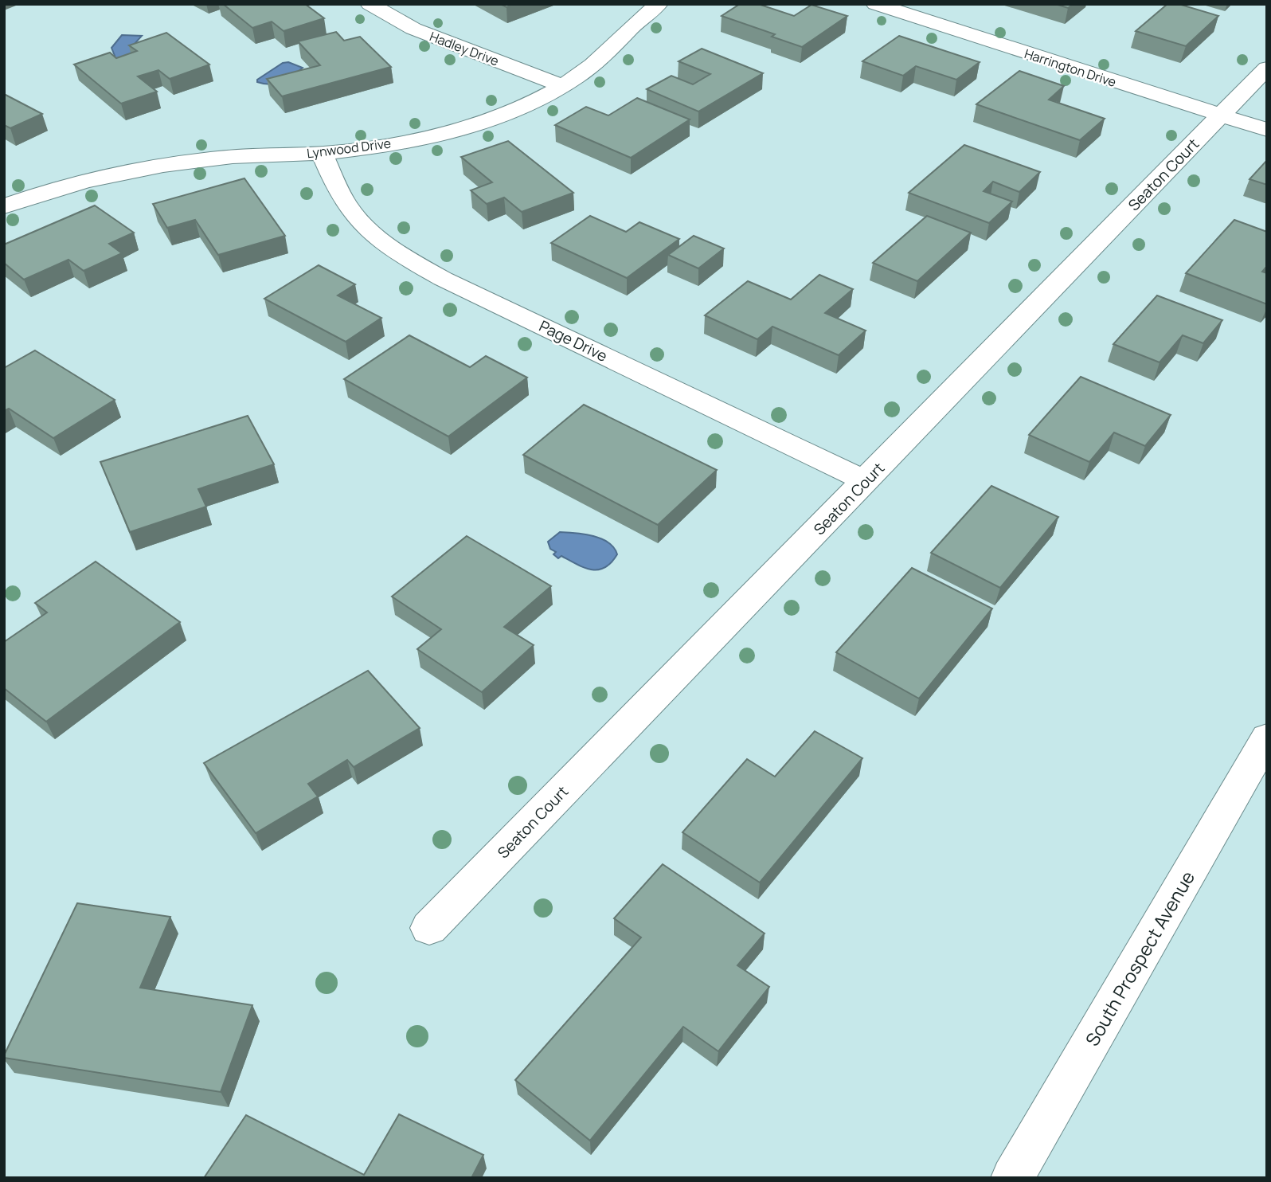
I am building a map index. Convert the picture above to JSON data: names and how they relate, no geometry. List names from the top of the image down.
{
  "streets": {
    "street": [
      "Hadley Drive",
      "Harrington Drive",
      "Lynwood Drive",
      "Seaton Court",
      "Page Drive",
      "South Prospect Avenue"
    ]
  },
  "crossings": [
    ["Hadley Drive", "Lynwood Drive"],
    ["Harrington Drive", "Seaton Court"],
    ["Lynwood Drive", "Page Drive"],
    ["Seaton Court", "Page Drive"]
  ]
}
